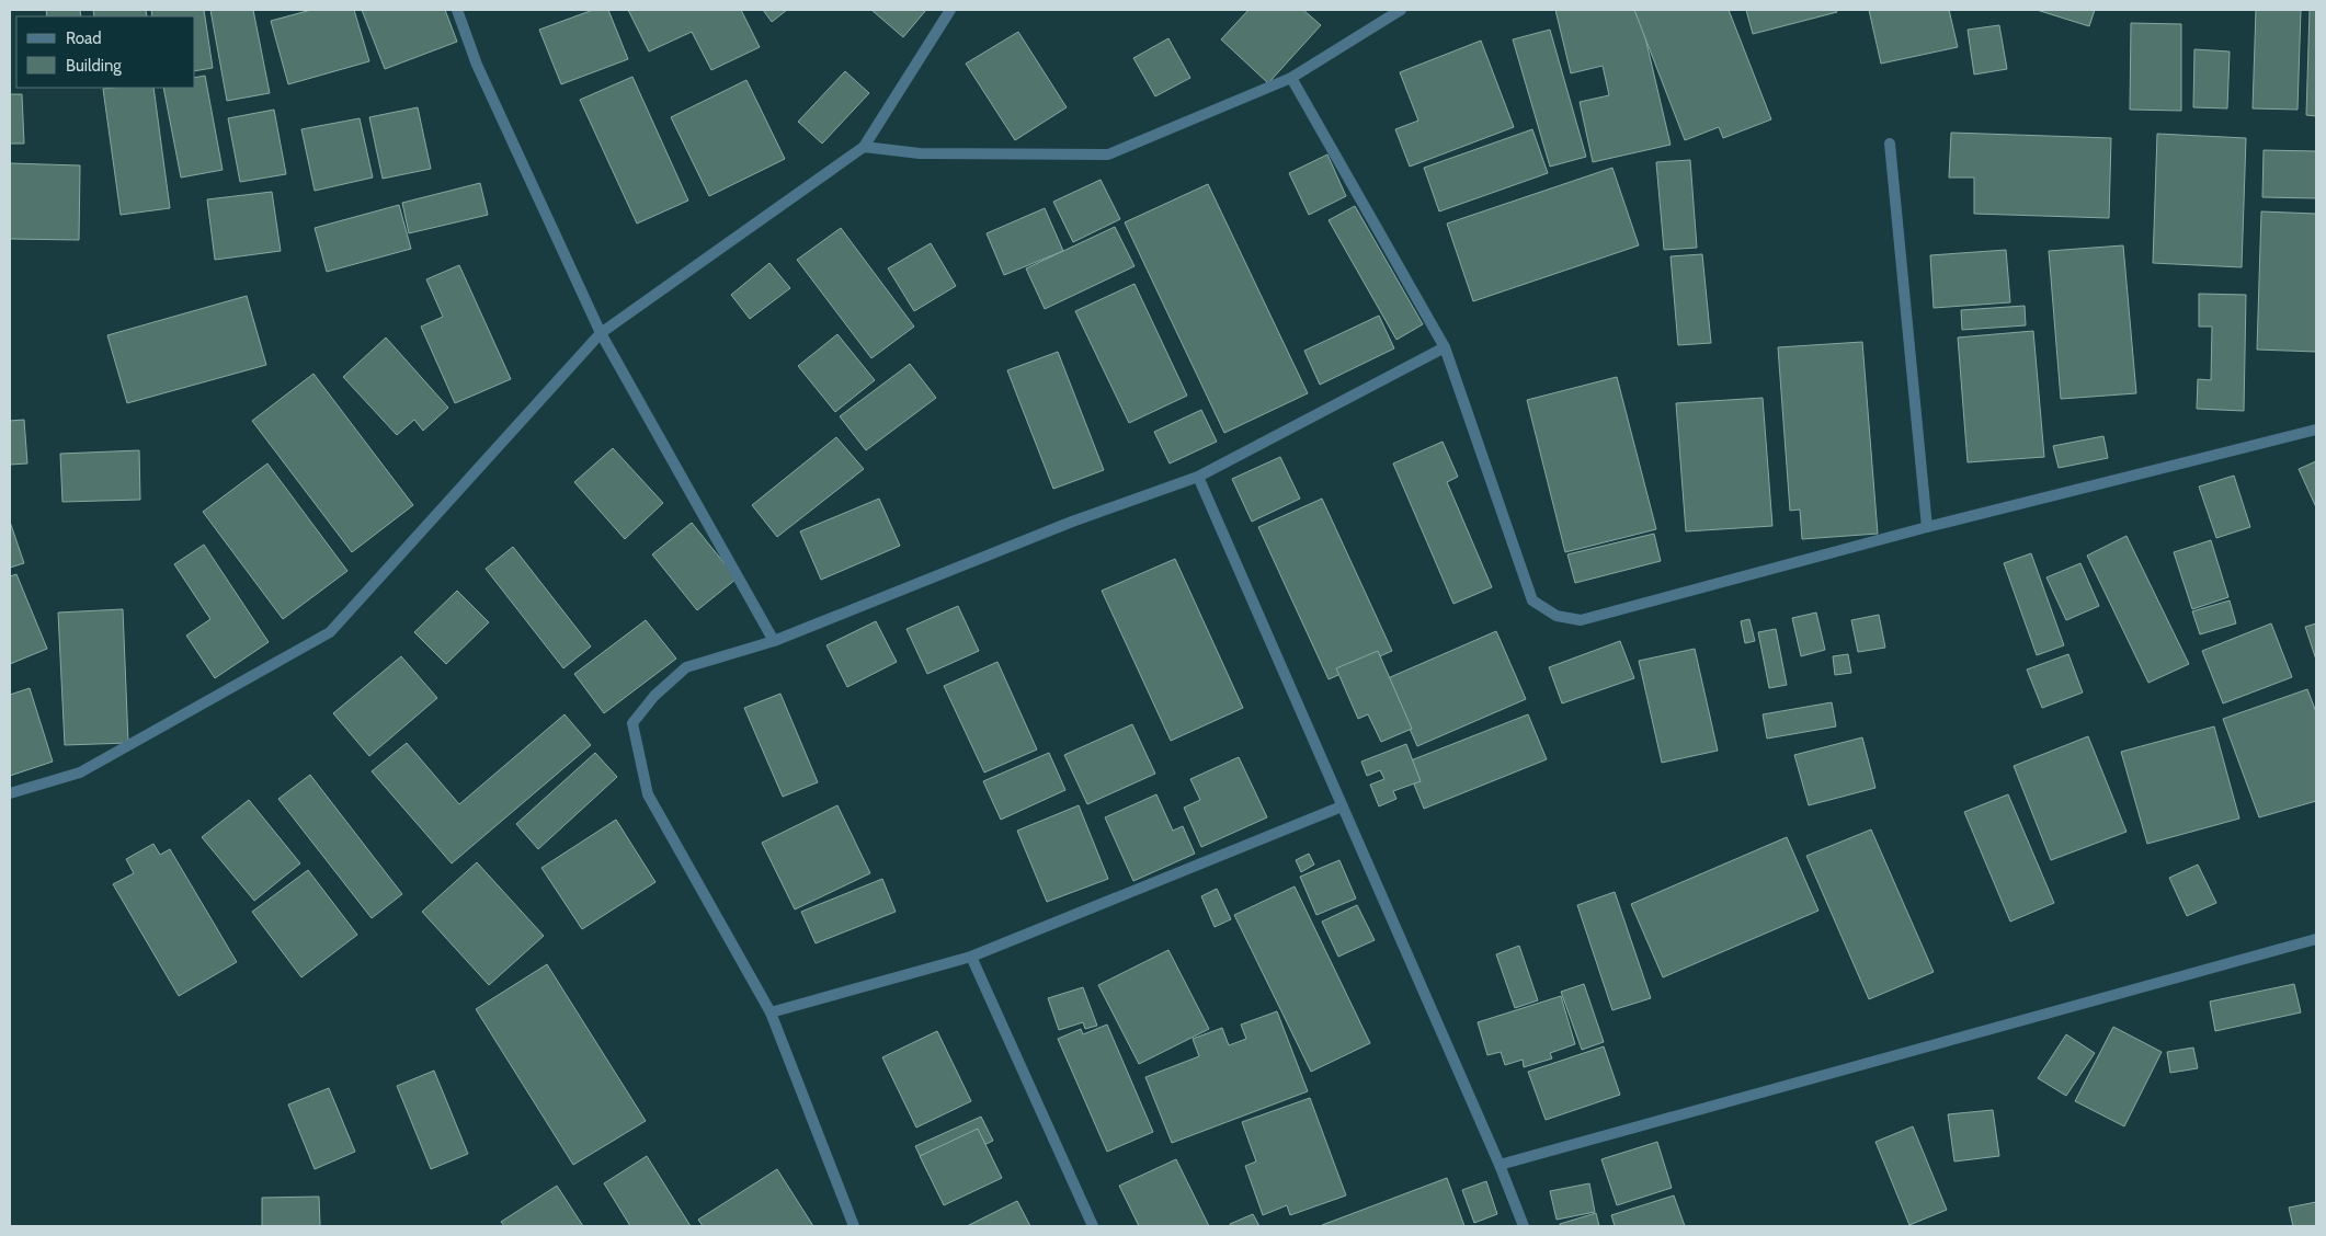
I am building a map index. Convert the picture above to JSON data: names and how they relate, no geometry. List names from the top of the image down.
{
  "legend": ["Road", "Building"]
}
